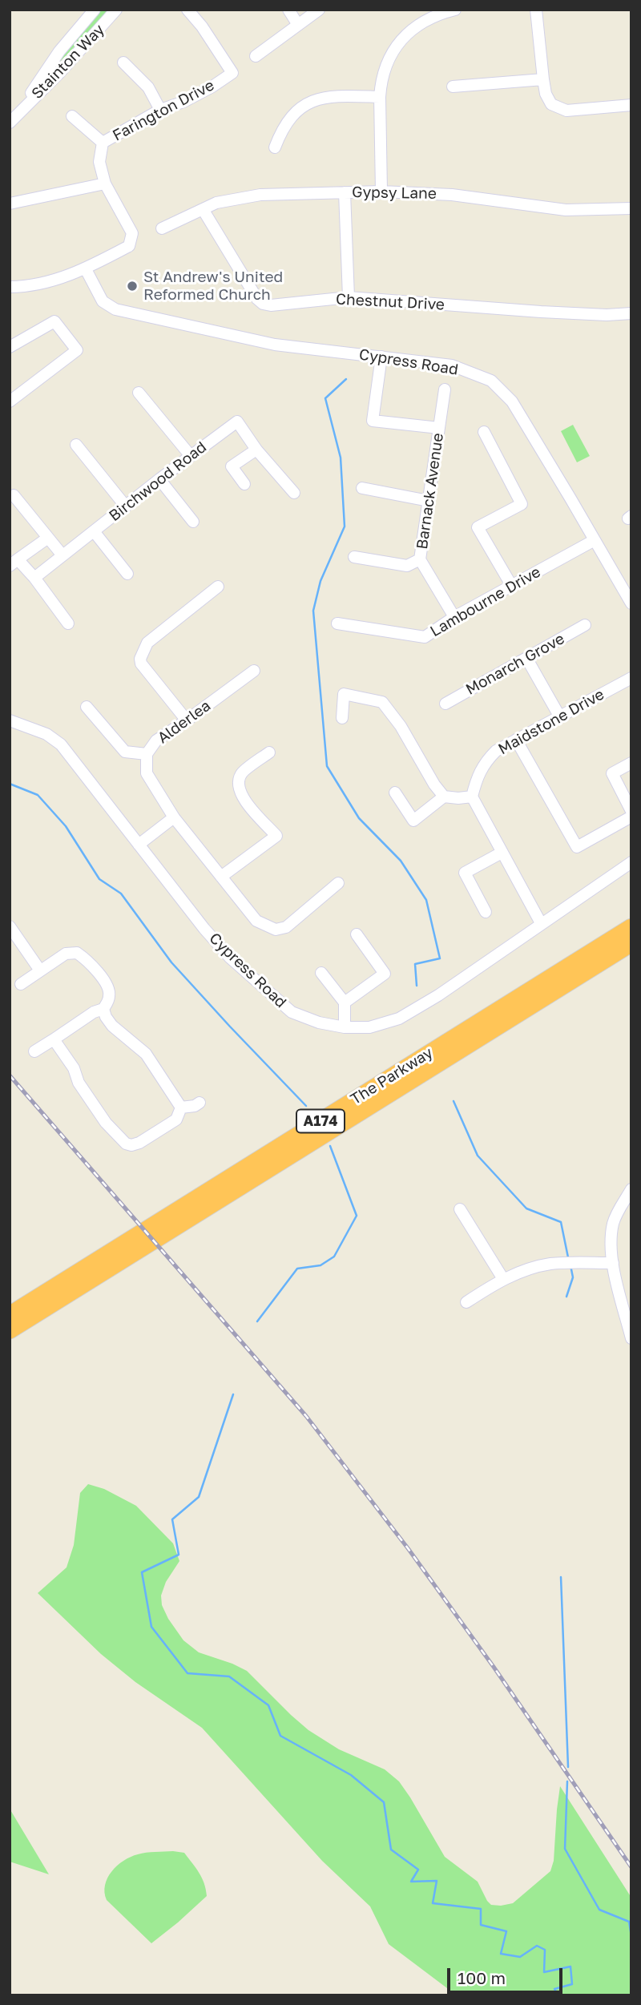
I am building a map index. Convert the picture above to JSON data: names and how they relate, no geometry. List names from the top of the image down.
{
  "streets": {
    "highway": ["The Parkway", "A174"],
    "street": [
      "Stainton Way",
      "Farington Drive",
      "Gypsy Lane",
      "Chestnut Drive",
      "Cypress Road",
      "Birchwood Road",
      "Barnack Avenue",
      "Lambourne Drive",
      "Monarch Grove",
      "Alderlea",
      "Maidstone Drive"
    ]
  },
  "crossings": [
    ["Farington Drive", "Cypress Road"],
    ["Gypsy Lane", "Chestnut Drive"],
    ["Cypress Road", "Lambourne Drive"],
    ["Barnack Avenue", "Lambourne Drive"]
  ],
  "places": ["St Andrew's United Reformed Church"],
  "scale_bar": "100 m"
}
